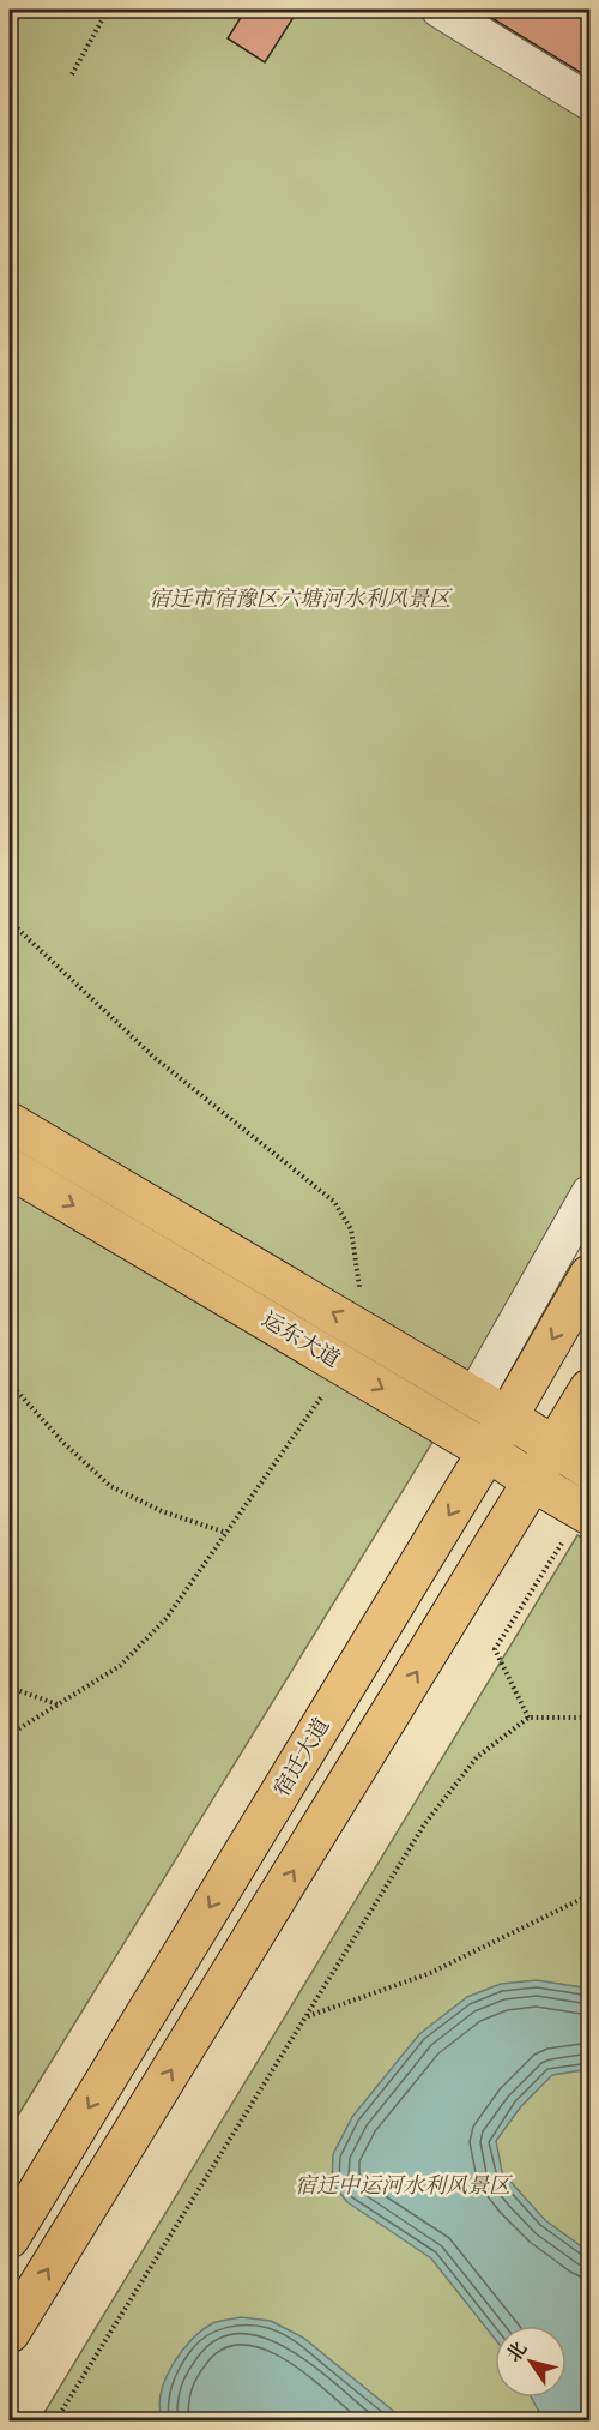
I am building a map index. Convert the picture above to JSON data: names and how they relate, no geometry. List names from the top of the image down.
{
  "streets": {
    "main road": ["运东大道", "宿迁大道"]
  },
  "crossings": [
    ["运东大道", "宿迁大道"]
  ],
  "parks": ["宿迁市宿豫区六塘河水利风景区", "宿迁中运河水利风景区"],
  "north": "top left"
}
